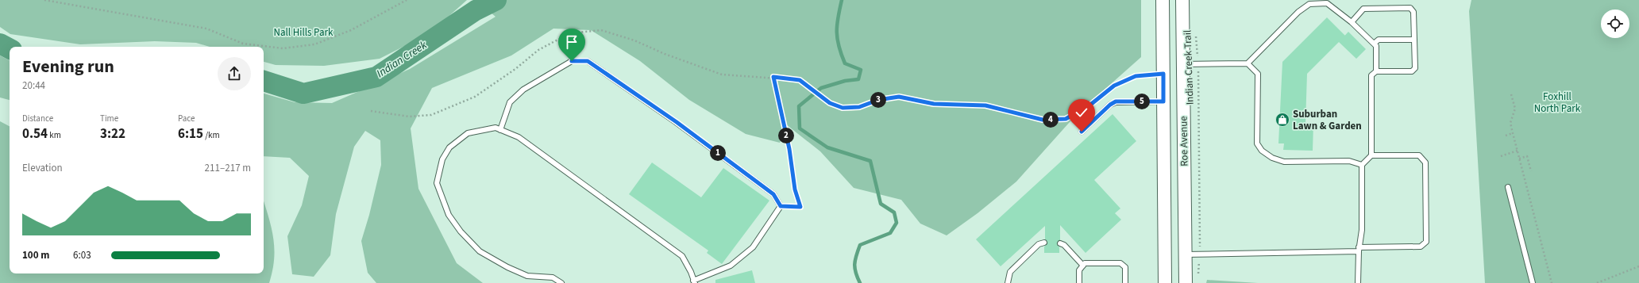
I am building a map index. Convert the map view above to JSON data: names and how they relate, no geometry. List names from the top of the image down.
{
  "streets": {
    "main road": ["Roe Avenue"],
    "path": ["Indian Creek Trail"]
  },
  "water": ["Indian Creek"],
  "parks": ["Nall Hills Park", "Foxhill North Park"],
  "places": {
    "shop": ["Suburban Lawn & Garden"]
  },
  "page": {
    "heading": ["Evening run", "20:44"],
    "pins": [
      "3",
      "5",
      "4",
      "2",
      "1"
    ],
    "stats": [
      ["Distance", "0.54 km"],
      ["Time", "3:22"],
      ["Pace", "6:15 /km"]
    ],
    "chart": ["Elevation", "211–217 m"],
    "list": [
      {
        "name": "100 m",
        "note": "6:03"
      }
    ]
  }
}
